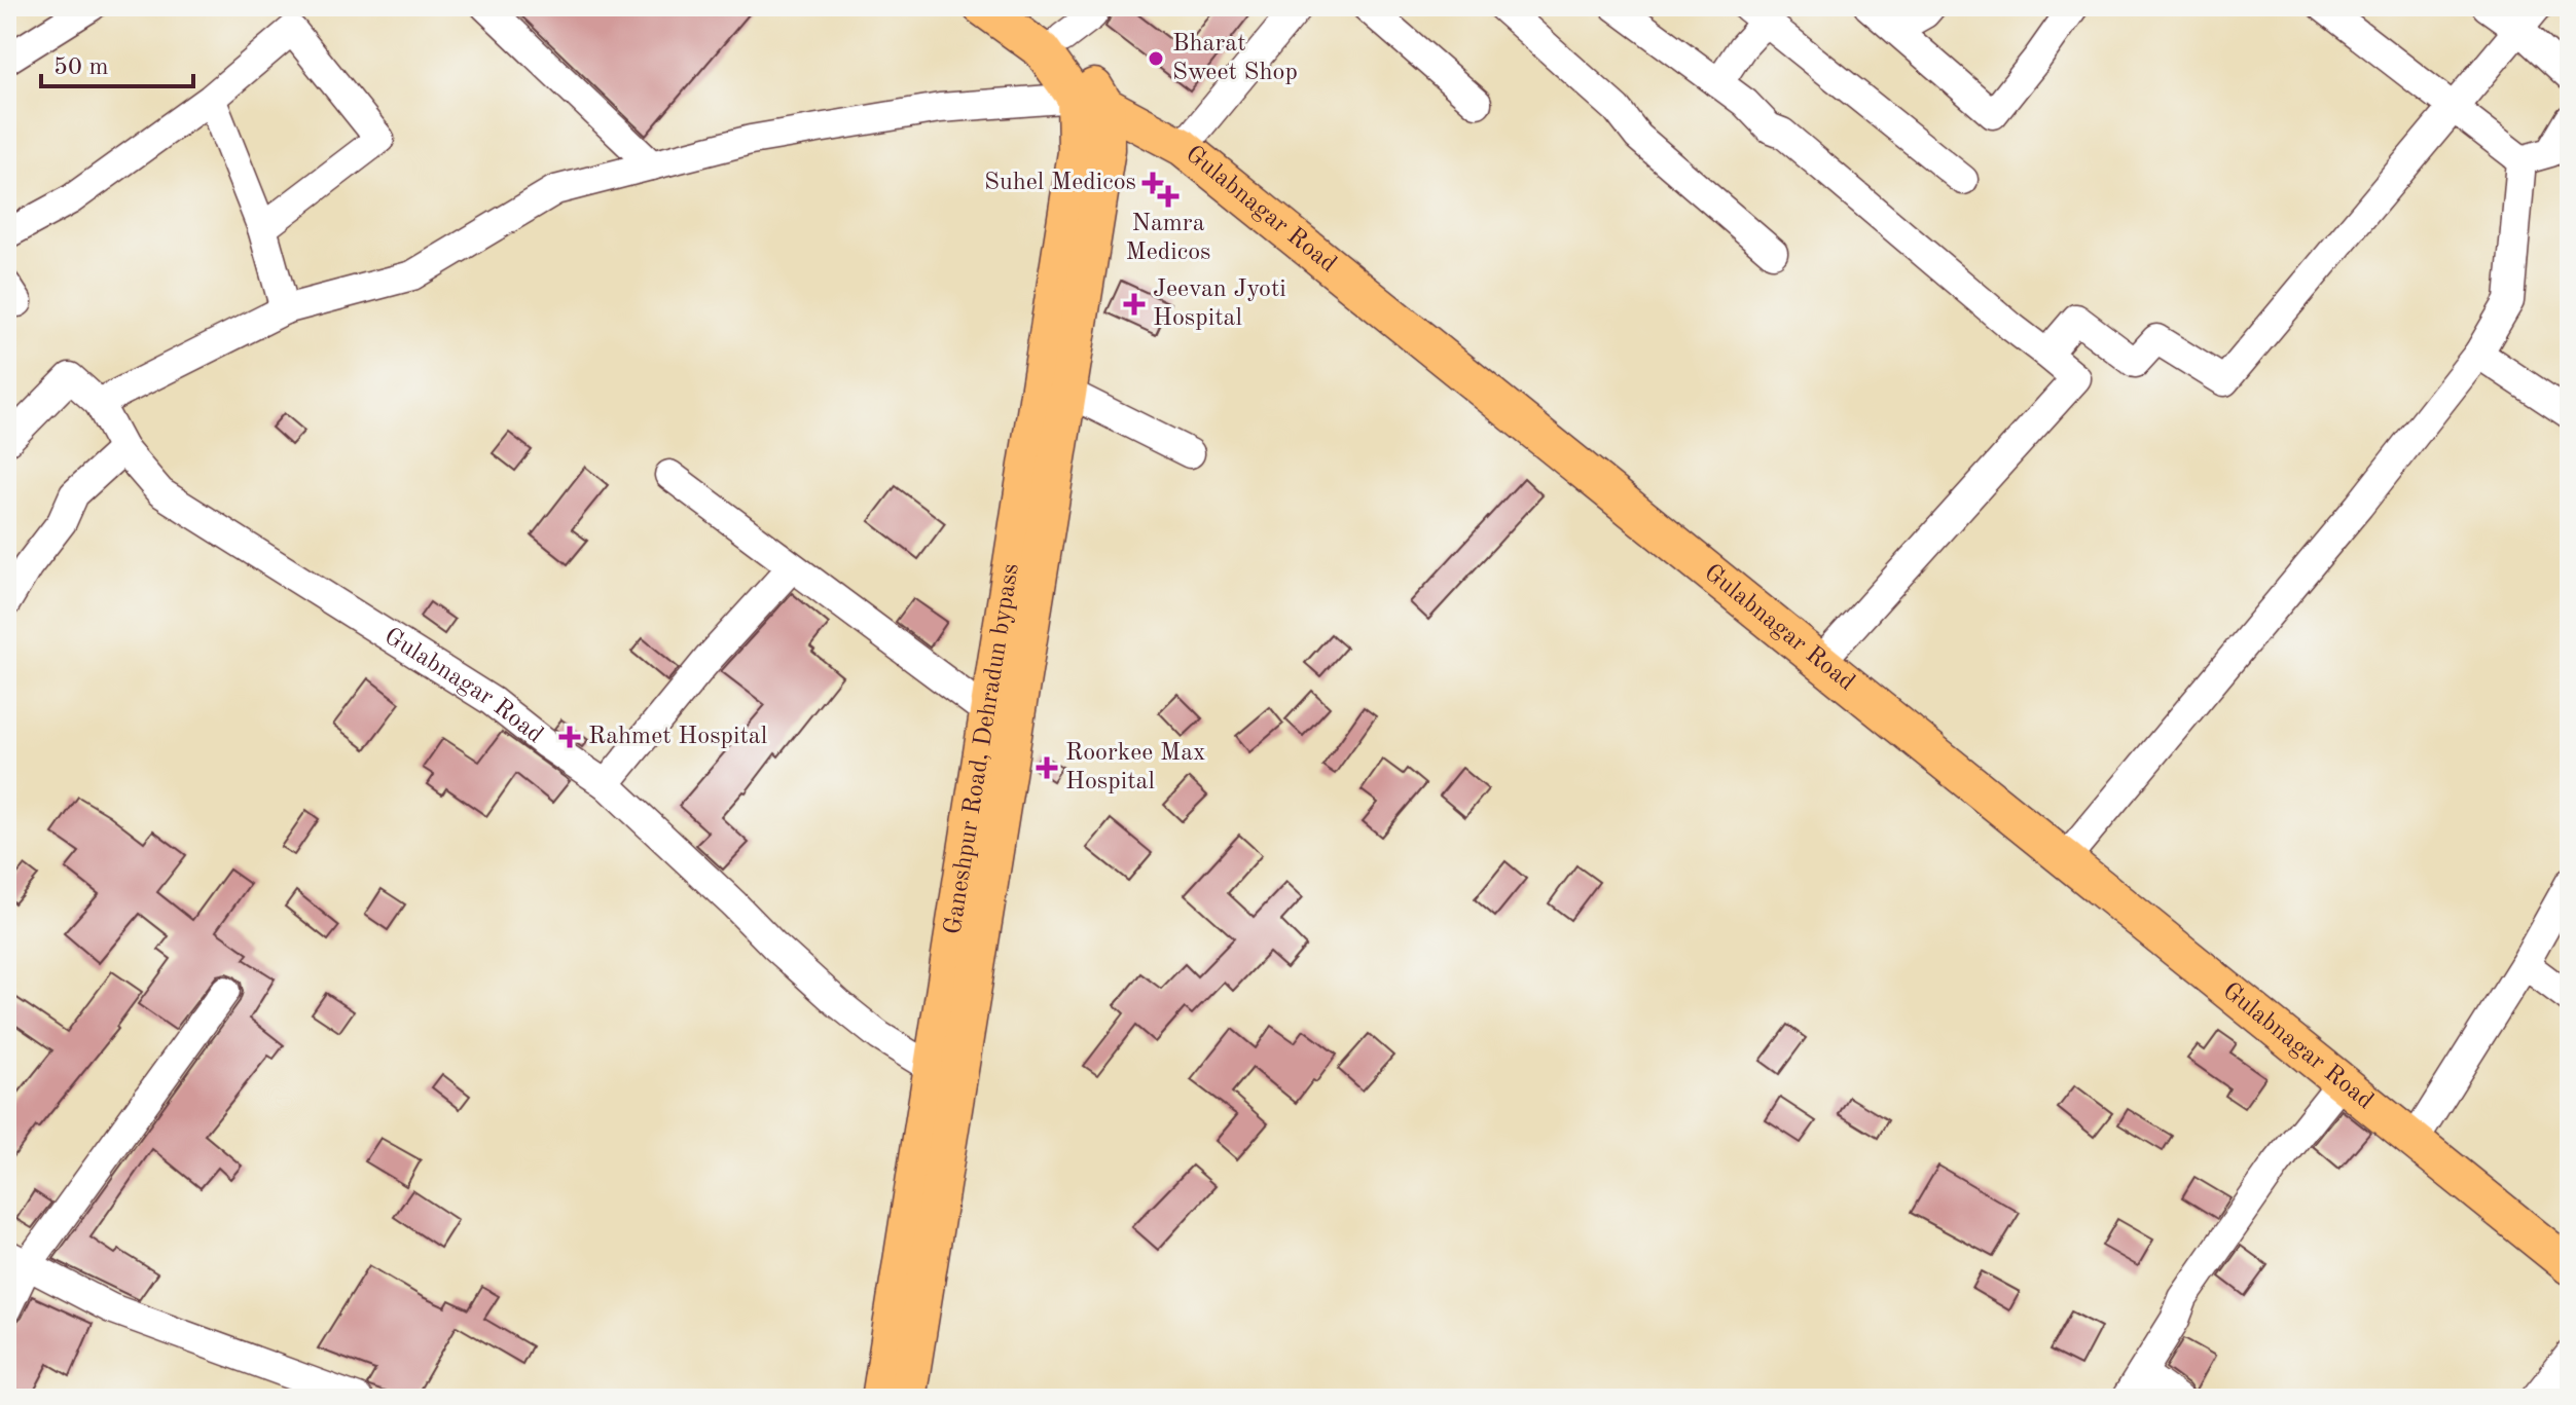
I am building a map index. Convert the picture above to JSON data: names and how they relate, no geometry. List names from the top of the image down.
{
  "streets": {
    "main road": ["Gulabnagar Road", "Ganeshpur Road, Dehradun bypass"]
  },
  "crossings": [
    ["Gulabnagar Road", "Ganeshpur Road, Dehradun bypass"]
  ],
  "places": {
    "other": ["Bharat Sweet Shop"],
    "health": [
      "Suhel Medicos",
      "Namra Medicos",
      "Jeevan Jyoti Hospital",
      "Rahmet Hospital",
      "Roorkee Max Hospital"
    ]
  },
  "scale_bar": "50 m"
}
